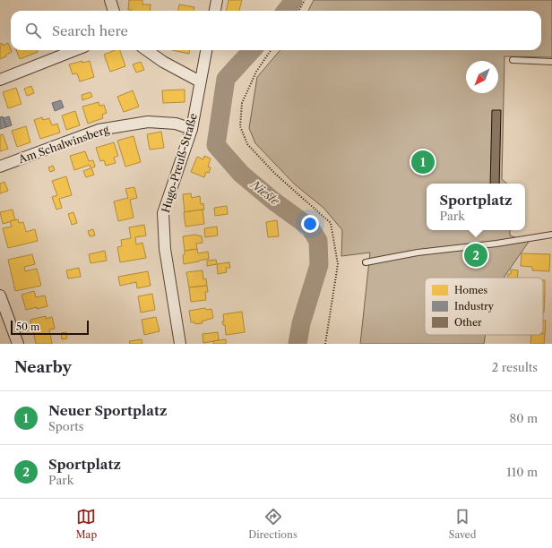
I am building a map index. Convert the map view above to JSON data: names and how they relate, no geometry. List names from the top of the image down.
{
  "streets": {
    "street": ["Am Schalwinsberg", "Hugo-Preuß-Straße"]
  },
  "crossings": [
    ["Am Schalwinsberg", "Hugo-Preuß-Straße"]
  ],
  "water": ["Nieste"],
  "legend": ["Homes", "Industry", "Other"],
  "scale_bar": "50 m",
  "north": "bottom left",
  "page": {
    "search": "Search here",
    "pins": ["1", "2"],
    "popup": ["Sportplatz", "Park"],
    "scale": "50 m",
    "heading": ["Nearby", "2 results"],
    "list": [
      {
        "mark": "1",
        "name": "Neuer Sportplatz",
        "note": "Sports",
        "value": "80 m"
      },
      {
        "mark": "2",
        "name": "Sportplatz",
        "note": "Park",
        "value": "110 m"
      }
    ],
    "nav": ["Map", "Directions", "Saved"]
  }
}
